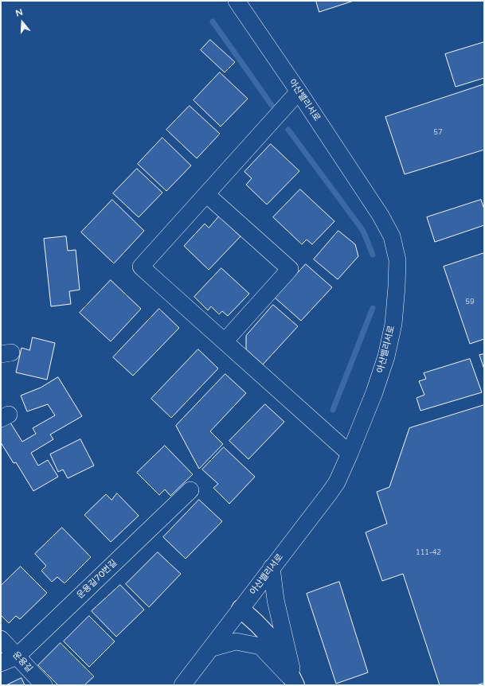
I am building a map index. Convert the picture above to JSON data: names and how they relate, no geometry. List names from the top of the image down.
{
  "streets": {
    "street": ["아산밸리서로", "운용길70번길", "운용길"]
  },
  "crossings": [
    ["운용길70번길", "운용길"]
  ],
  "house_numbers": ["57", "59", "111-42"],
  "north": "top"
}
